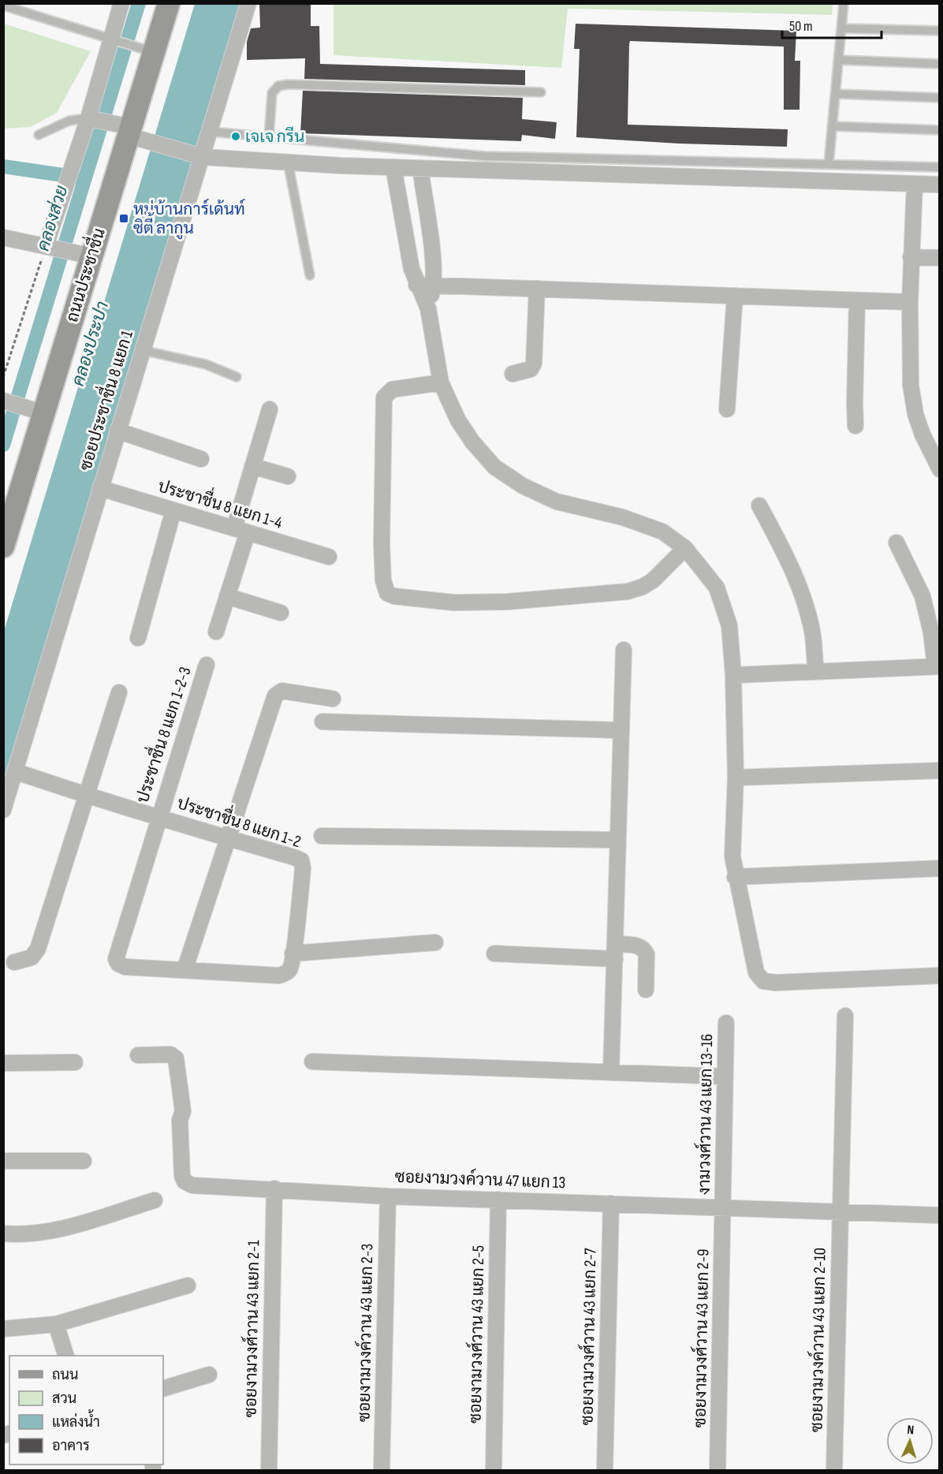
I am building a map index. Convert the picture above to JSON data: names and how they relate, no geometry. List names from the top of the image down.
{
  "streets": {
    "main road": ["ถนนประชาชื่น"],
    "street": [
      "ซอยประชาชื่น 8 แยก 1",
      "ประชาชื่น 8 แยก 1-4",
      "ประชาชื่น 8 แยก 1-2-3",
      "ประชาชื่น 8 แยก 1-2",
      "งามวงศ์วาน 43 แยก 13-16",
      "ซอยงามวงค์วาน 47 แยก 13",
      "ซอยงามวงศ์วาน 43 แยก 2-1",
      "ซอยงามวงค์วาน 43 แยก 2-3",
      "ซอยงามวงศ์วาน 43 แยก 2-5",
      "ซอยงามวงศ์วาน 43 แยก 2-7",
      "ซอยงามวงศ์วาน 43 แยก 2-9",
      "ซอยงามวงค์วาน 43 แยก 2-10"
    ]
  },
  "crossings": [
    ["ซอยประชาชื่น 8 แยก 1", "ประชาชื่น 8 แยก 1-4"],
    ["ซอยประชาชื่น 8 แยก 1", "ประชาชื่น 8 แยก 1-2"],
    ["ประชาชื่น 8 แยก 1-2-3", "ประชาชื่น 8 แยก 1-2"],
    ["งามวงศ์วาน 43 แยก 13-16", "ซอยงามวงค์วาน 47 แยก 13"],
    ["งามวงศ์วาน 43 แยก 13-16", "ซอยงามวงศ์วาน 43 แยก 2-9"],
    ["ซอยงามวงค์วาน 47 แยก 13", "ซอยงามวงศ์วาน 43 แยก 2-1"],
    ["ซอยงามวงค์วาน 47 แยก 13", "ซอยงามวงค์วาน 43 แยก 2-3"],
    ["ซอยงามวงค์วาน 47 แยก 13", "ซอยงามวงศ์วาน 43 แยก 2-5"],
    ["ซอยงามวงค์วาน 47 แยก 13", "ซอยงามวงศ์วาน 43 แยก 2-7"],
    ["ซอยงามวงค์วาน 47 แยก 13", "ซอยงามวงศ์วาน 43 แยก 2-9"],
    ["ซอยงามวงค์วาน 47 แยก 13", "ซอยงามวงค์วาน 43 แยก 2-10"]
  ],
  "water": ["คลองส่วย", "คลองประปา"],
  "places": {
    "other": ["เจเจ กรีน"],
    "transit": ["หมู่บ้านการ์เด้นท์ ซิตี้ ลากูน"]
  },
  "legend": [
    "ถนน",
    "สวน",
    "แหล่งน้ำ",
    "อาคาร"
  ],
  "scale_bar": "50 m",
  "north": "top"
}
